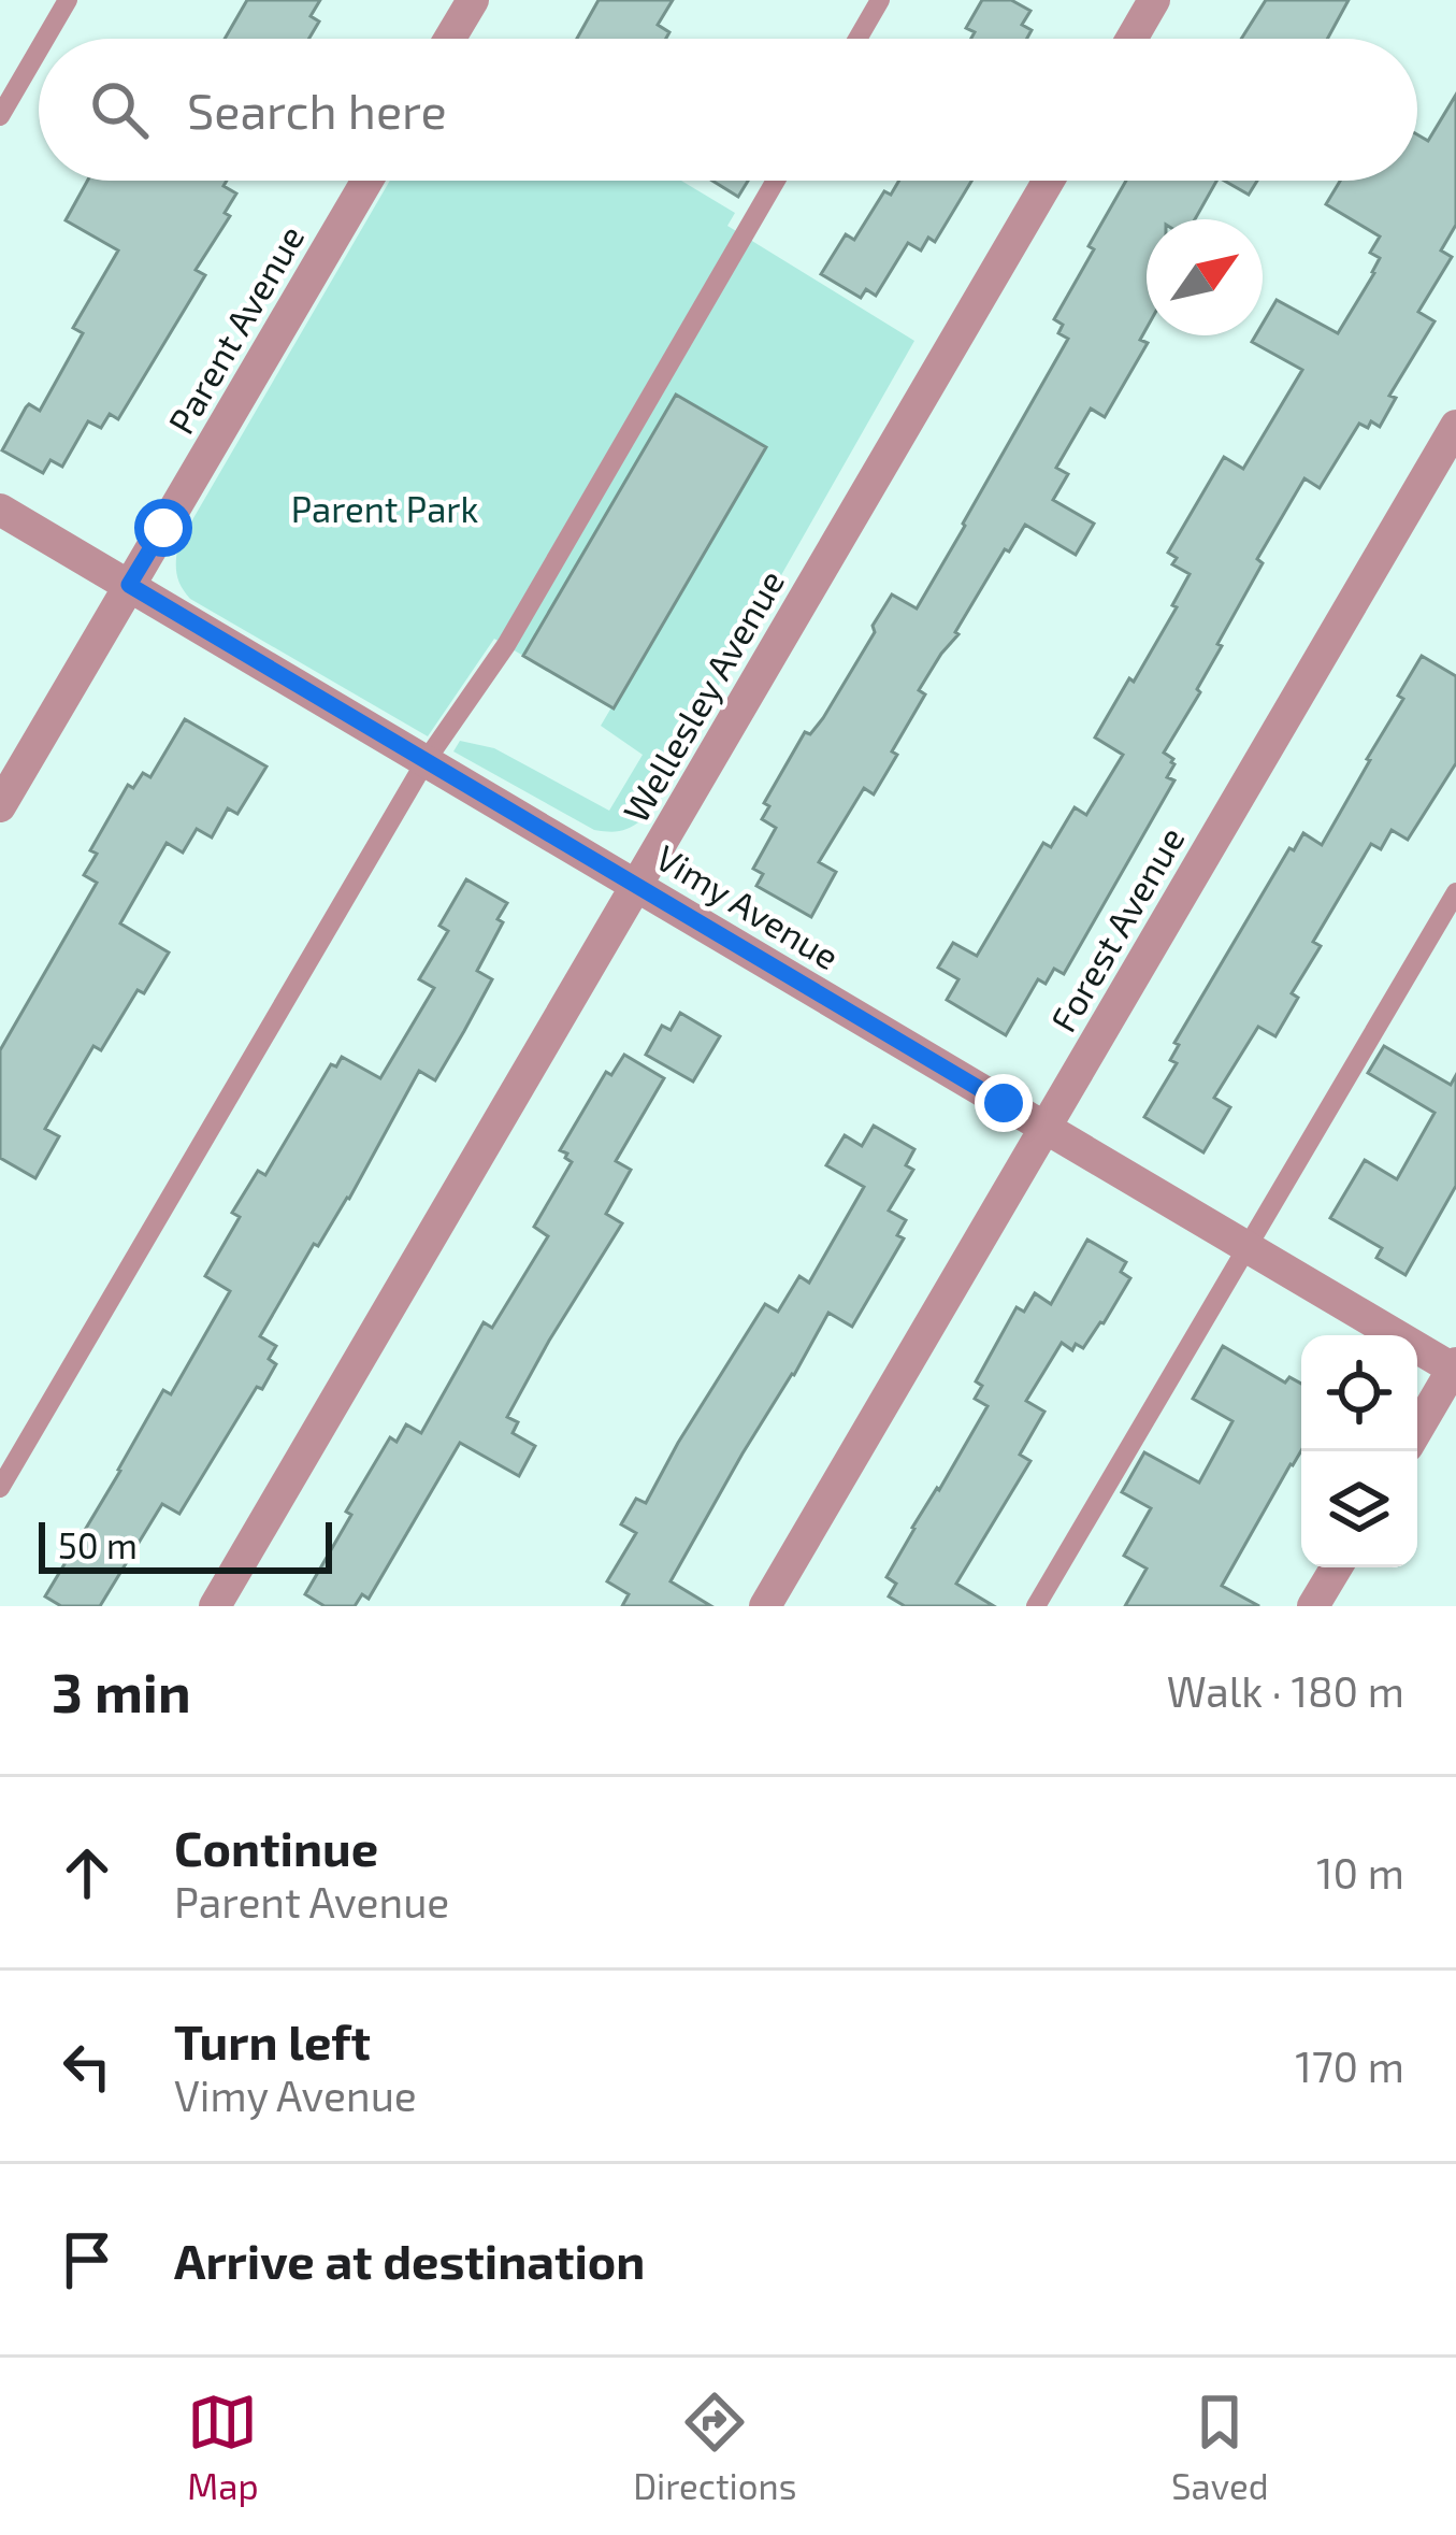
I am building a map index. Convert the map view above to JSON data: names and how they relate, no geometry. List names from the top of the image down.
{
  "streets": {
    "street": [
      "Parent Avenue",
      "Wellesley Avenue",
      "Vimy Avenue",
      "Forest Avenue"
    ]
  },
  "crossings": [
    ["Parent Avenue", "Vimy Avenue"],
    ["Wellesley Avenue", "Vimy Avenue"],
    ["Vimy Avenue", "Forest Avenue"]
  ],
  "parks": ["Parent Park"],
  "scale_bar": "50 m",
  "north": "top right",
  "page": {
    "search": "Search here",
    "scale": "50 m",
    "heading": ["3 min", "Walk · 180 m"],
    "list": [
      ["Continue", "Parent Avenue", "10 m"],
      ["Turn left", "Vimy Avenue", "170 m"],
      "Arrive at destination"
    ],
    "nav": ["Map", "Directions", "Saved"]
  }
}
